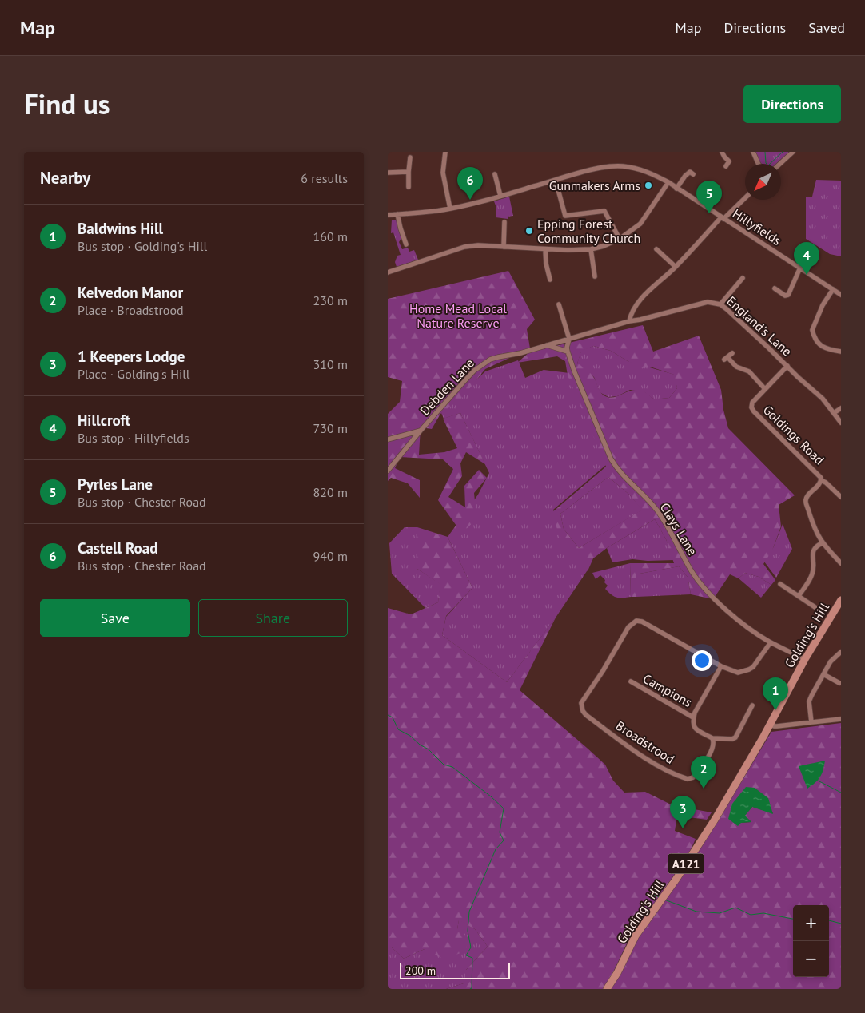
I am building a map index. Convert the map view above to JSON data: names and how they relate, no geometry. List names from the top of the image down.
{
  "streets": {
    "main road": ["Golding's Hill", "A121"],
    "street": [
      "Hillyfields",
      "England's Lane",
      "Debden Lane",
      "Goldings Road",
      "Clays Lane",
      "Campions",
      "Broadstrood"
    ]
  },
  "crossings": [
    ["England's Lane", "Debden Lane"],
    ["England's Lane", "Goldings Road"],
    ["England's Lane", "Clays Lane"],
    ["Debden Lane", "Clays Lane"],
    ["Clays Lane", "Golding's Hill"]
  ],
  "parks": ["Home Mead Local Nature Reserve"],
  "places": ["Gunmakers Arms", "Epping Forest Community Church"],
  "scale_bar": "200 m",
  "north": "bottom left",
  "page": {
    "header": "Map",
    "nav": ["Map", "Directions", "Saved"],
    "title": "Find us",
    "buttons": [
      "Directions",
      ["Save", "Share"]
    ],
    "heading": ["Nearby", "6 results"],
    "pins": [
      "6",
      "5",
      "4",
      "1",
      "2",
      "3"
    ],
    "list": [
      {
        "mark": "1",
        "name": "Baldwins Hill",
        "note": "Bus stop · Golding's Hill",
        "value": "160 m"
      },
      {
        "mark": "2",
        "name": "Kelvedon Manor",
        "note": "Place · Broadstrood",
        "value": "230 m"
      },
      {
        "mark": "3",
        "name": "1 Keepers Lodge",
        "note": "Place · Golding's Hill",
        "value": "310 m"
      },
      {
        "mark": "4",
        "name": "Hillcroft",
        "note": "Bus stop · Hillyfields",
        "value": "730 m"
      },
      {
        "mark": "5",
        "name": "Pyrles Lane",
        "note": "Bus stop · Chester Road",
        "value": "820 m"
      },
      {
        "mark": "6",
        "name": "Castell Road",
        "note": "Bus stop · Chester Road",
        "value": "940 m"
      }
    ],
    "map_buttons": ["+", "−"],
    "scale": "200 m"
  }
}
